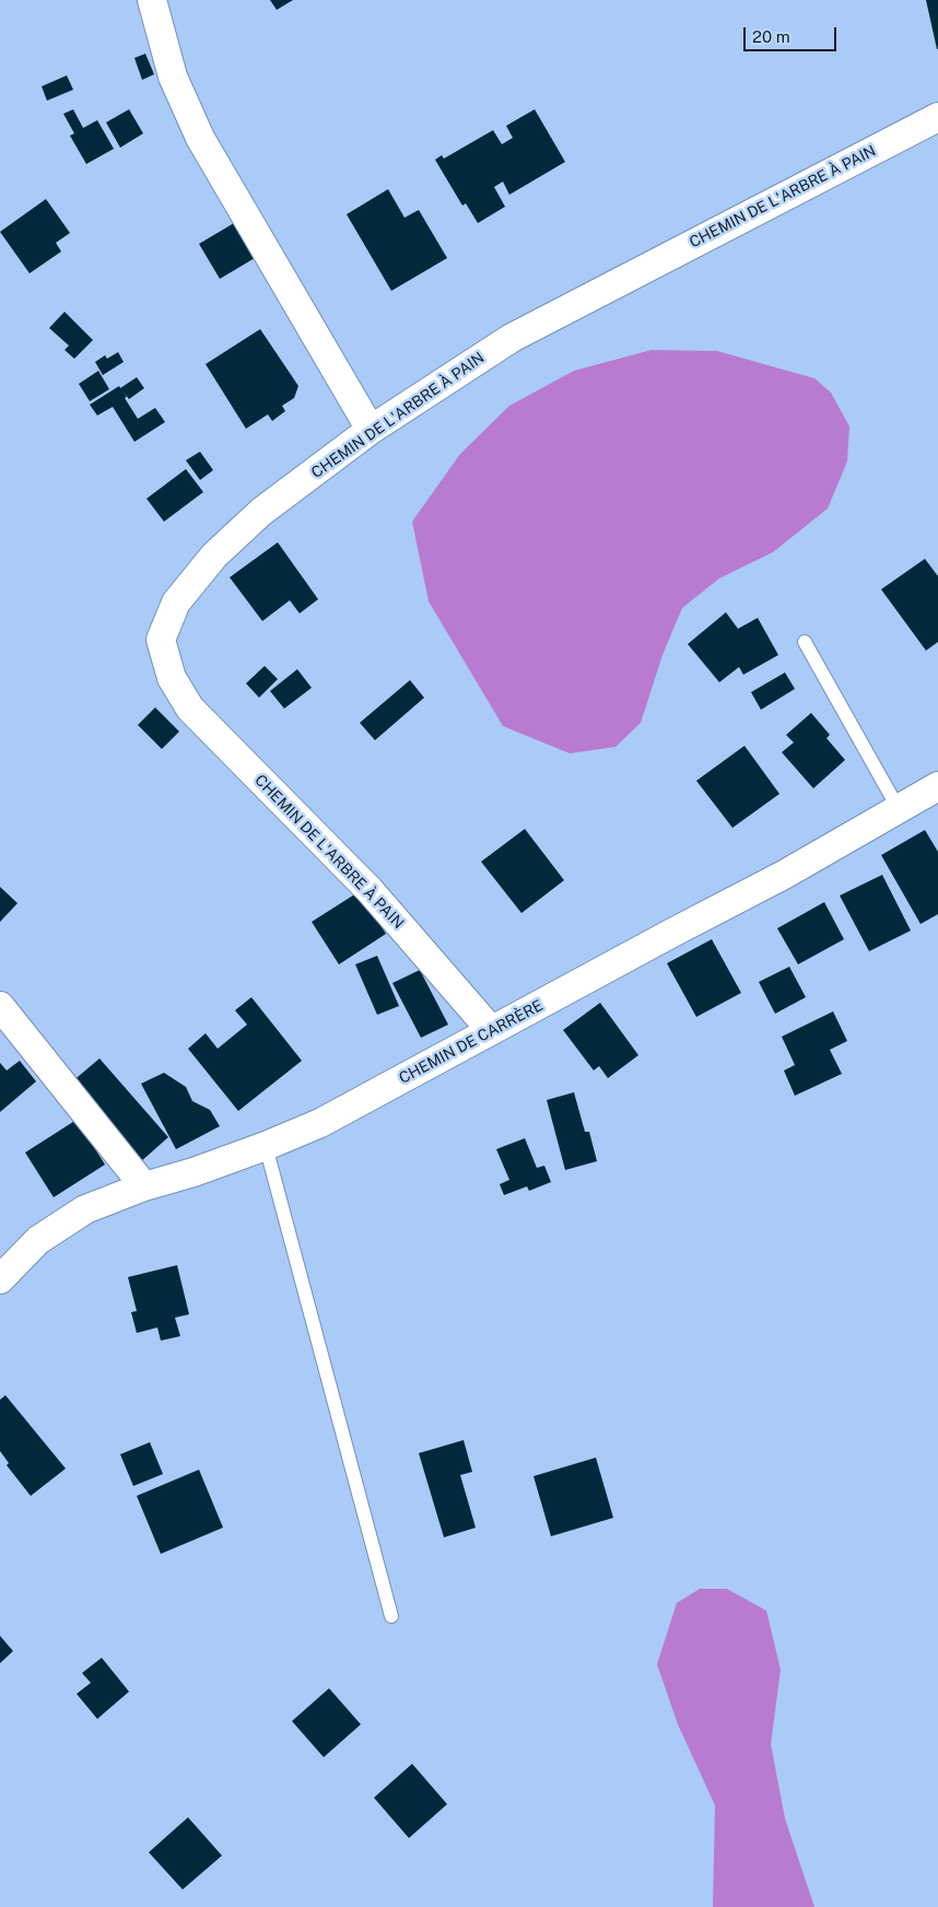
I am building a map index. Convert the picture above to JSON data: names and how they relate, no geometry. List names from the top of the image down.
{
  "streets": {
    "street": ["CHEMIN DE L'ARBRE À PAIN", "CHEMIN DE CARRÈRE"]
  },
  "crossings": [
    ["CHEMIN DE L'ARBRE À PAIN", "CHEMIN DE CARRÈRE"]
  ],
  "scale_bar": "20 m"
}
